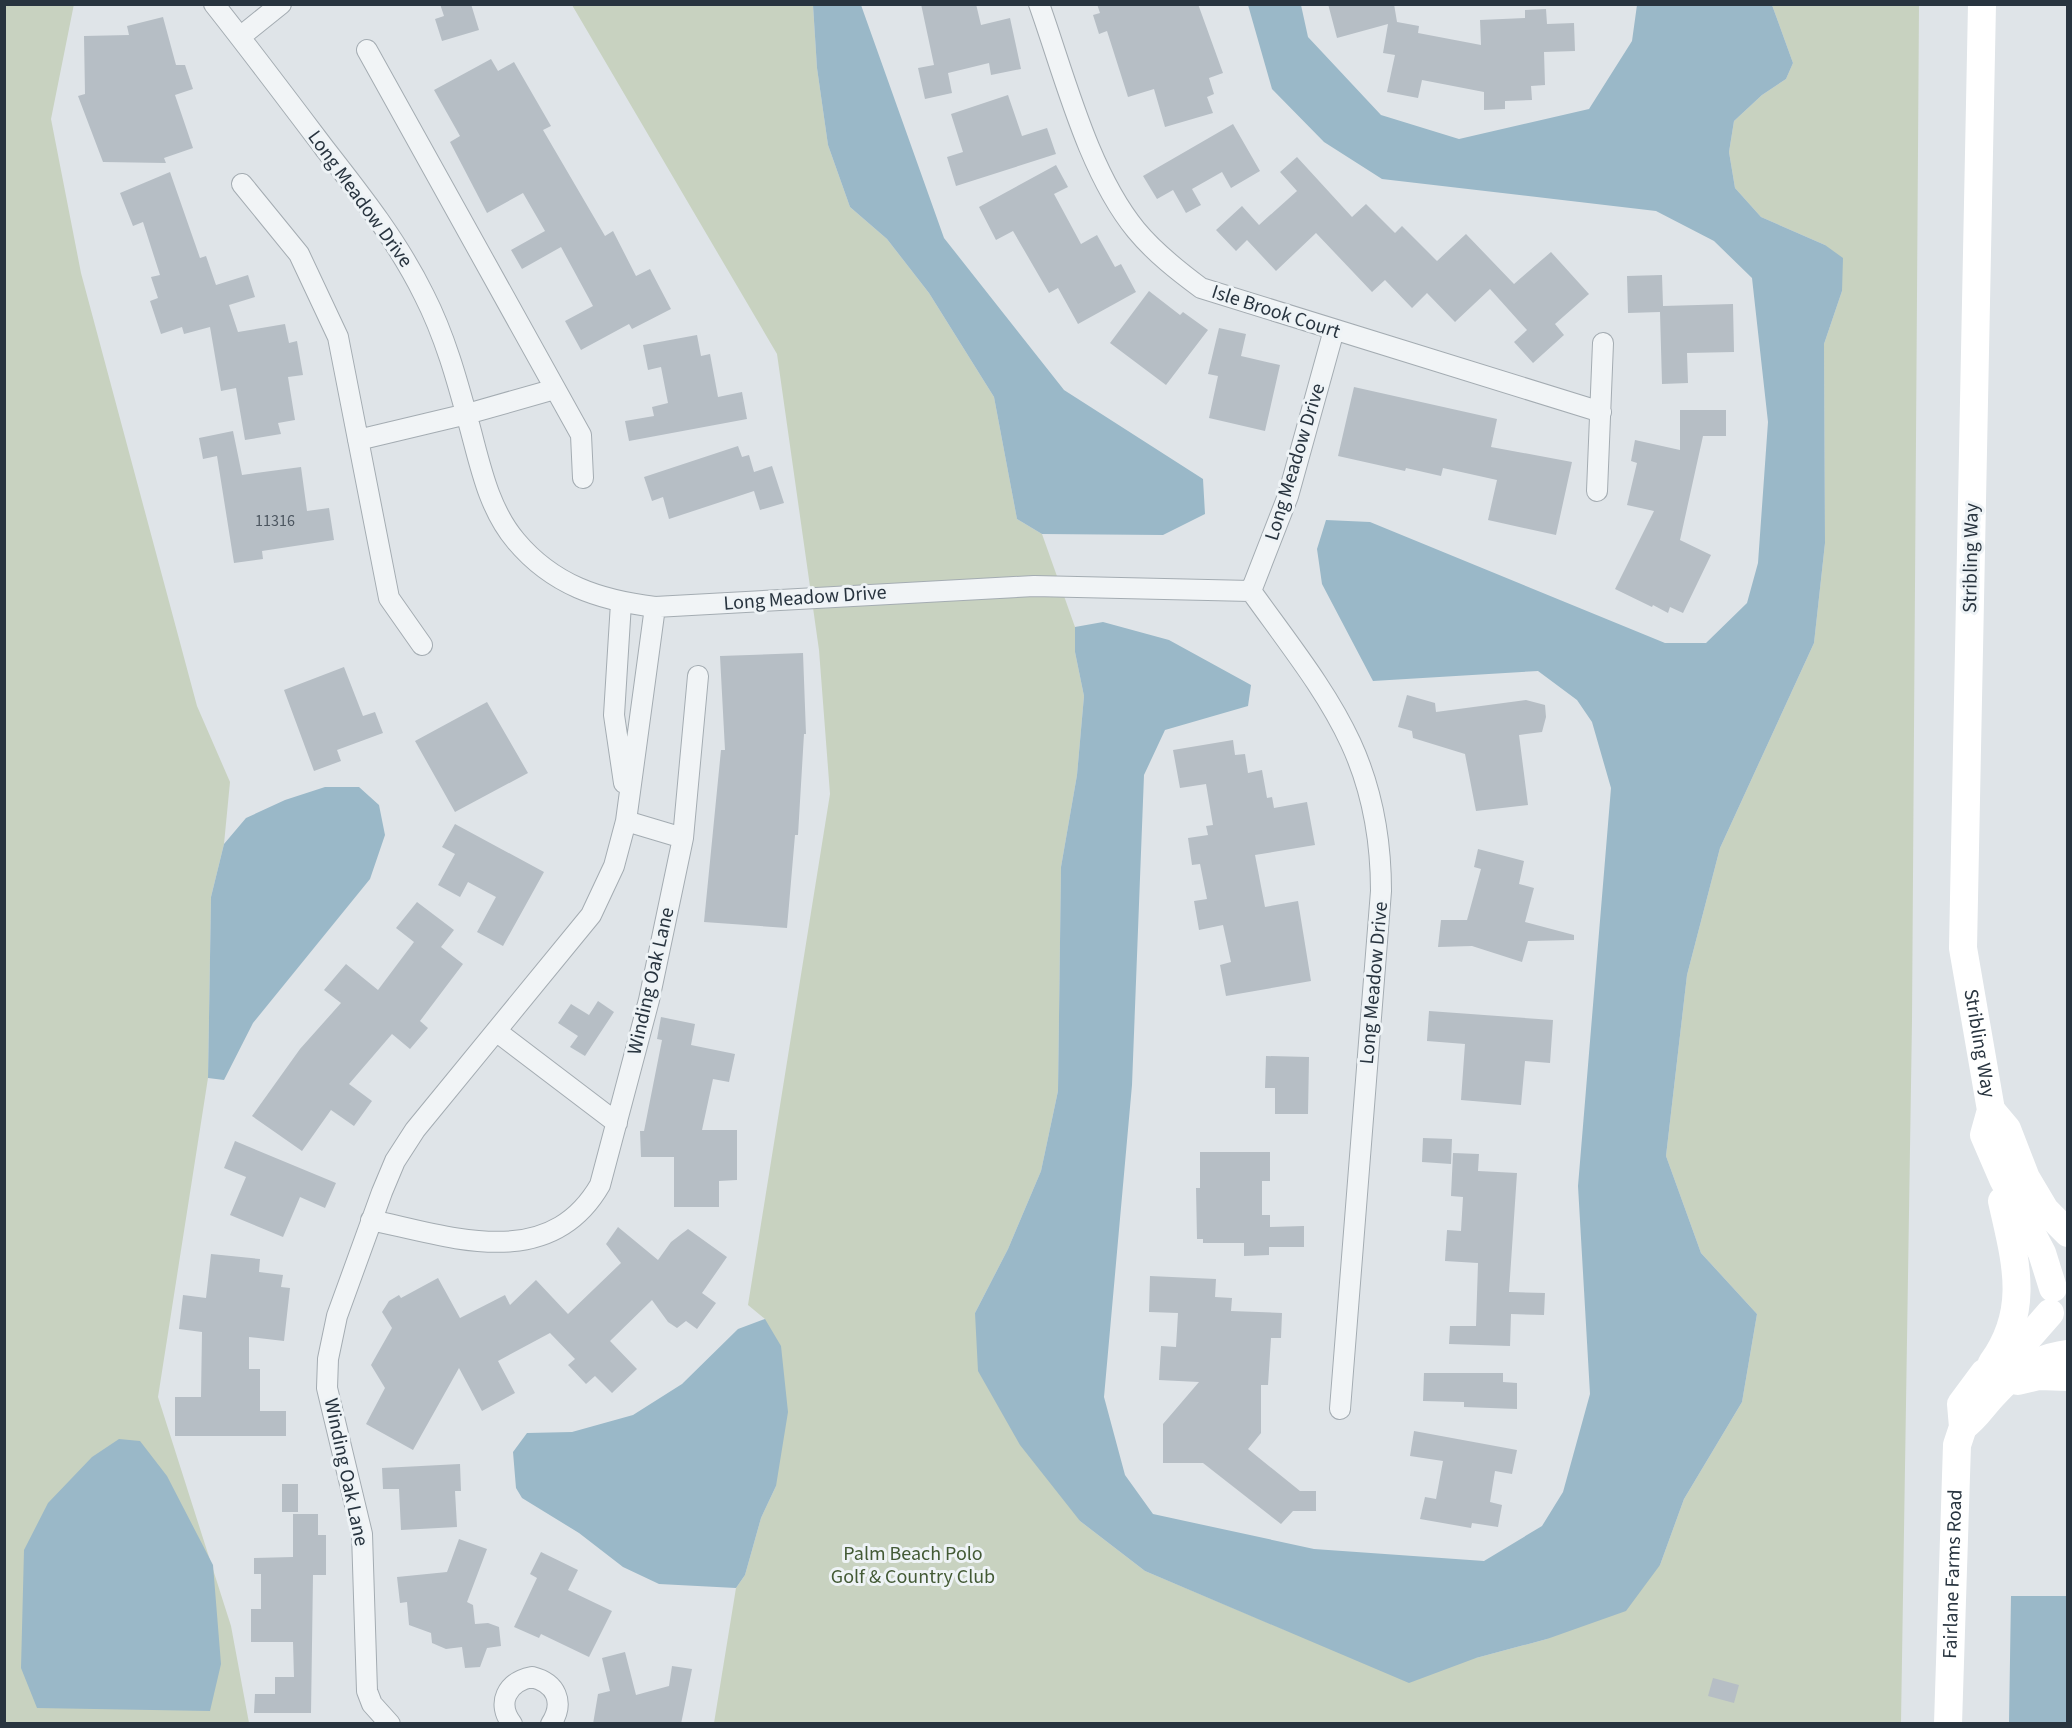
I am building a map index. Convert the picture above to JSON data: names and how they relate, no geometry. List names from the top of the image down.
{
  "streets": {
    "street": [
      "Long Meadow Drive",
      "Isle Brook Court",
      "Stribling Way",
      "Winding Oak Lane",
      "Fairlane Farms Road"
    ]
  },
  "crossings": [
    ["Long Meadow Drive", "Isle Brook Court"],
    ["Long Meadow Drive", "Winding Oak Lane"],
    ["Stribling Way", "Fairlane Farms Road"]
  ],
  "parks": ["Palm Beach Polo Golf & Country Club"],
  "house_numbers": ["11316"]
}
